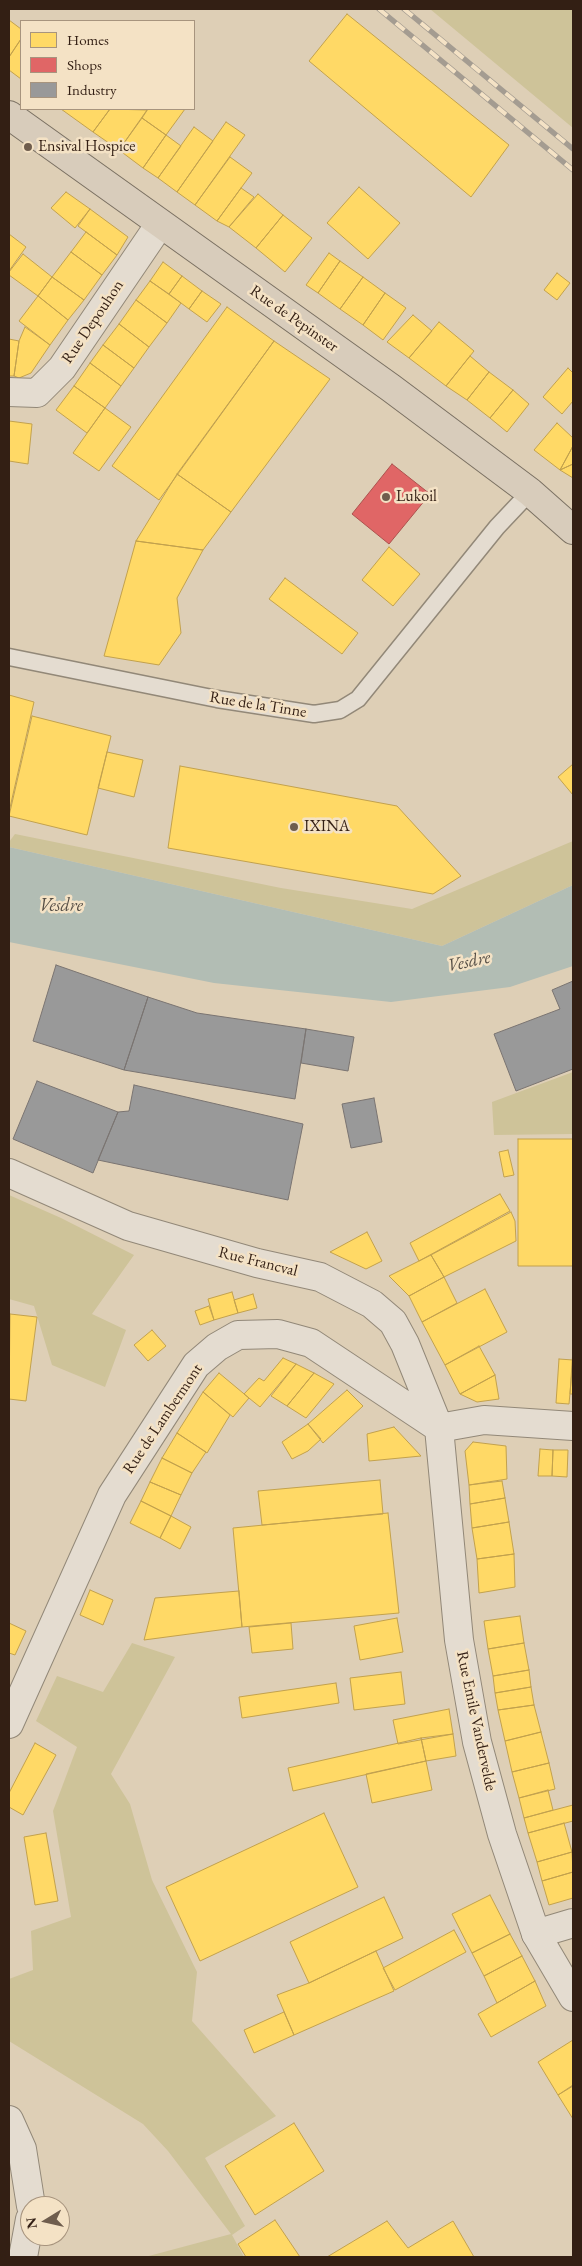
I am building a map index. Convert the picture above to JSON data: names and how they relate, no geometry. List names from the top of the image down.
{
  "streets": {
    "main road": ["Rue de Pepinster"],
    "street": [
      "Rue Depouhon",
      "Rue Francval",
      "Rue de Lambermont",
      "Rue Emile Vandervelde"
    ],
    "lane": ["Rue de la Tinne"]
  },
  "crossings": [
    ["Rue de Pepinster", "Rue Depouhon"],
    ["Rue de Pepinster", "Rue de la Tinne"],
    ["Rue Francval", "Rue de Lambermont"],
    ["Rue Francval", "Rue Emile Vandervelde"],
    ["Rue de Lambermont", "Rue Emile Vandervelde"]
  ],
  "water": ["Vesdre"],
  "places": ["Ensival Hospice", "Lukoil", "IXINA"],
  "legend": ["Homes", "Shops", "Industry"],
  "north": "left"
}
